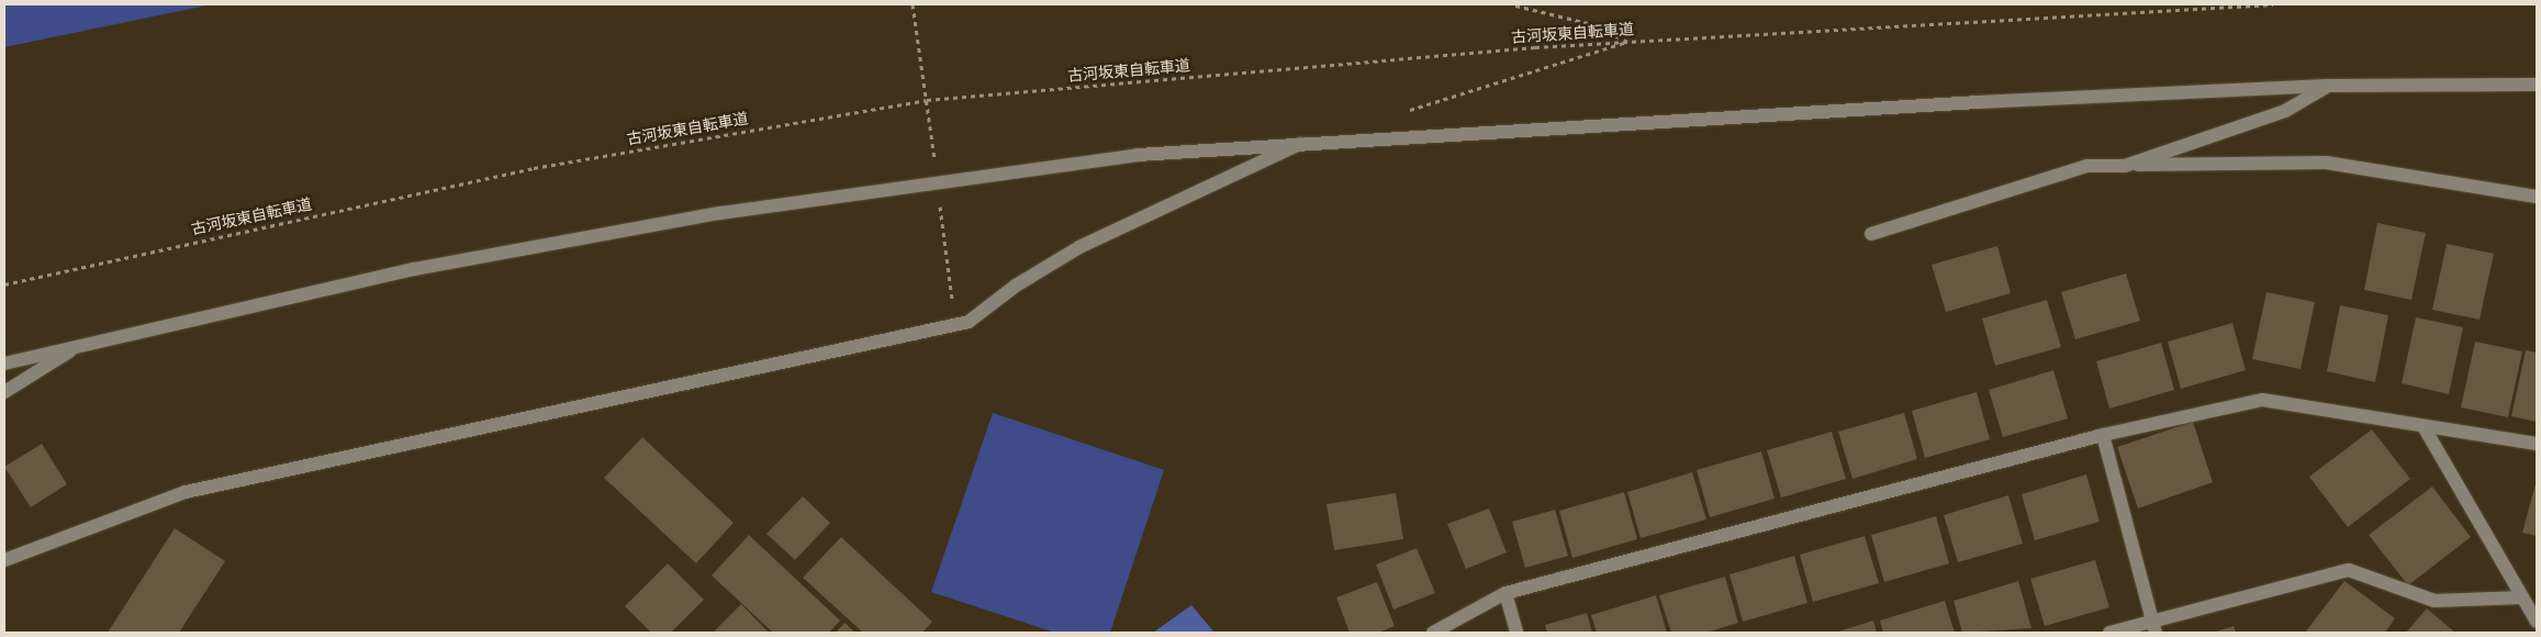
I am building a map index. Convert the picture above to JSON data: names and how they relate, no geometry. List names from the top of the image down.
{
  "streets": {
    "path": ["古河坂東自転車道"]
  }
}
